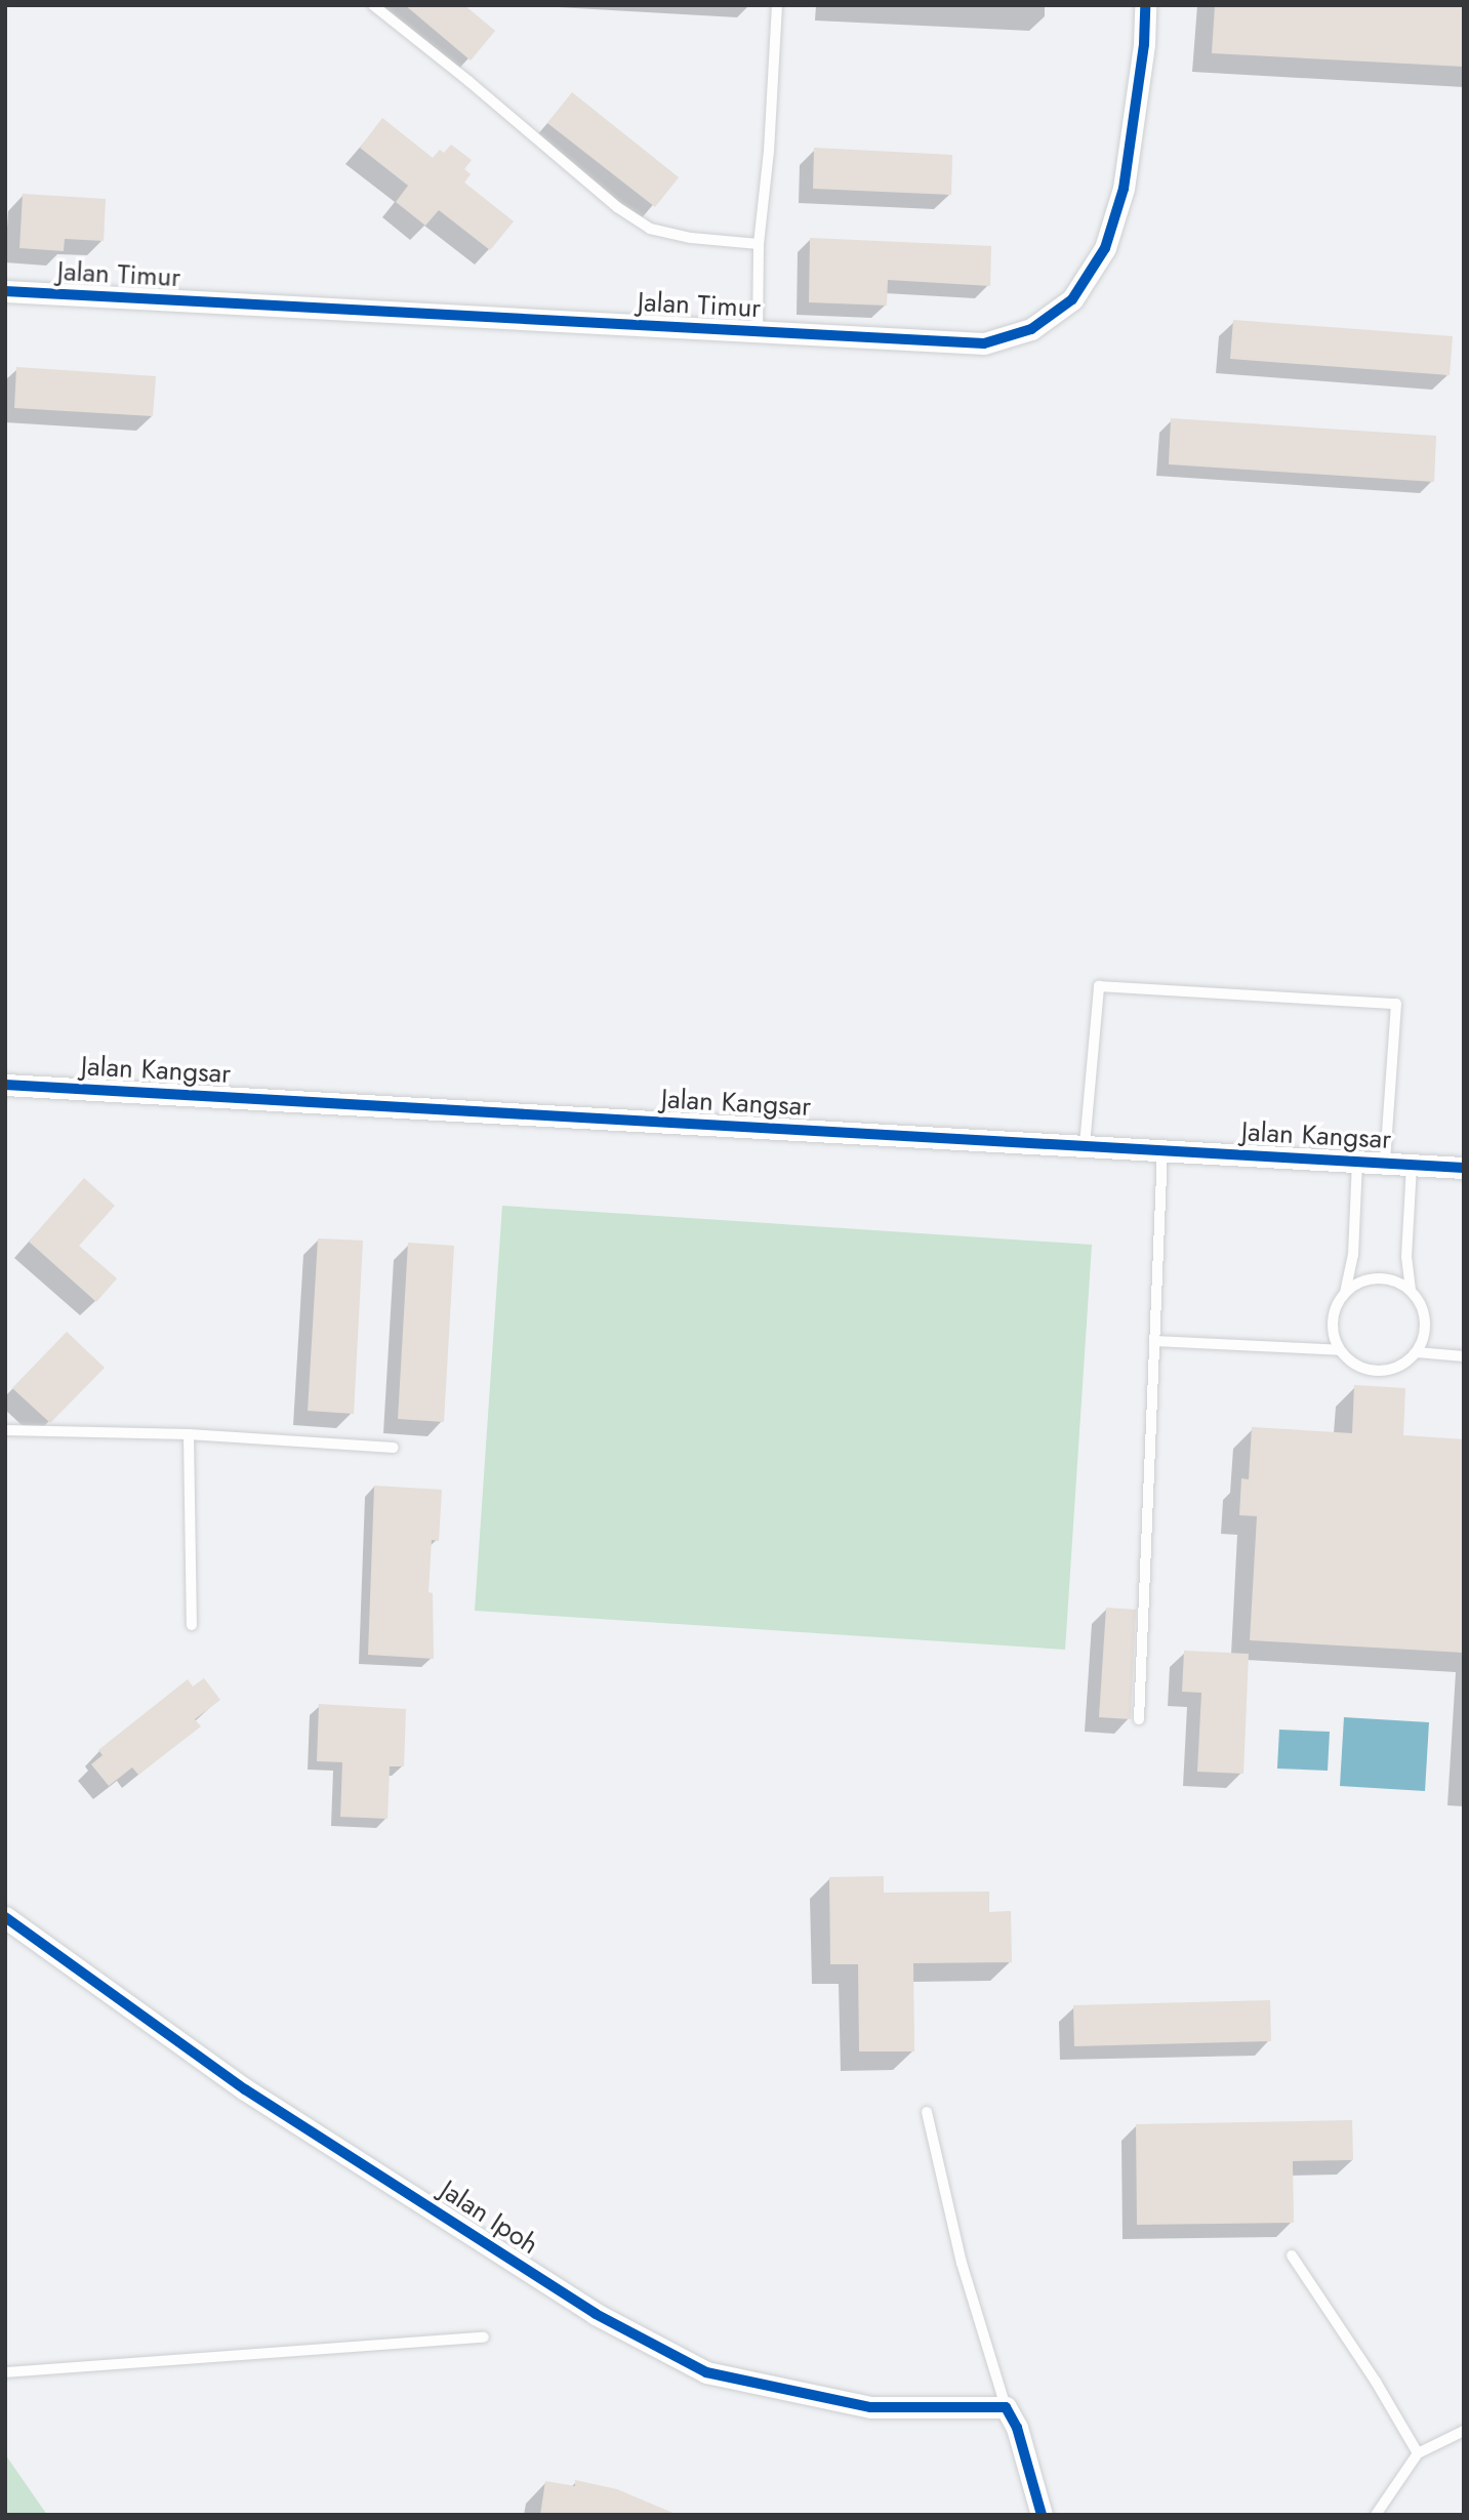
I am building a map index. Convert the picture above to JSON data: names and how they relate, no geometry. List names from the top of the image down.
{
  "streets": {
    "street": ["Jalan Timur", "Jalan Kangsar", "Jalan Ipoh"]
  }
}
